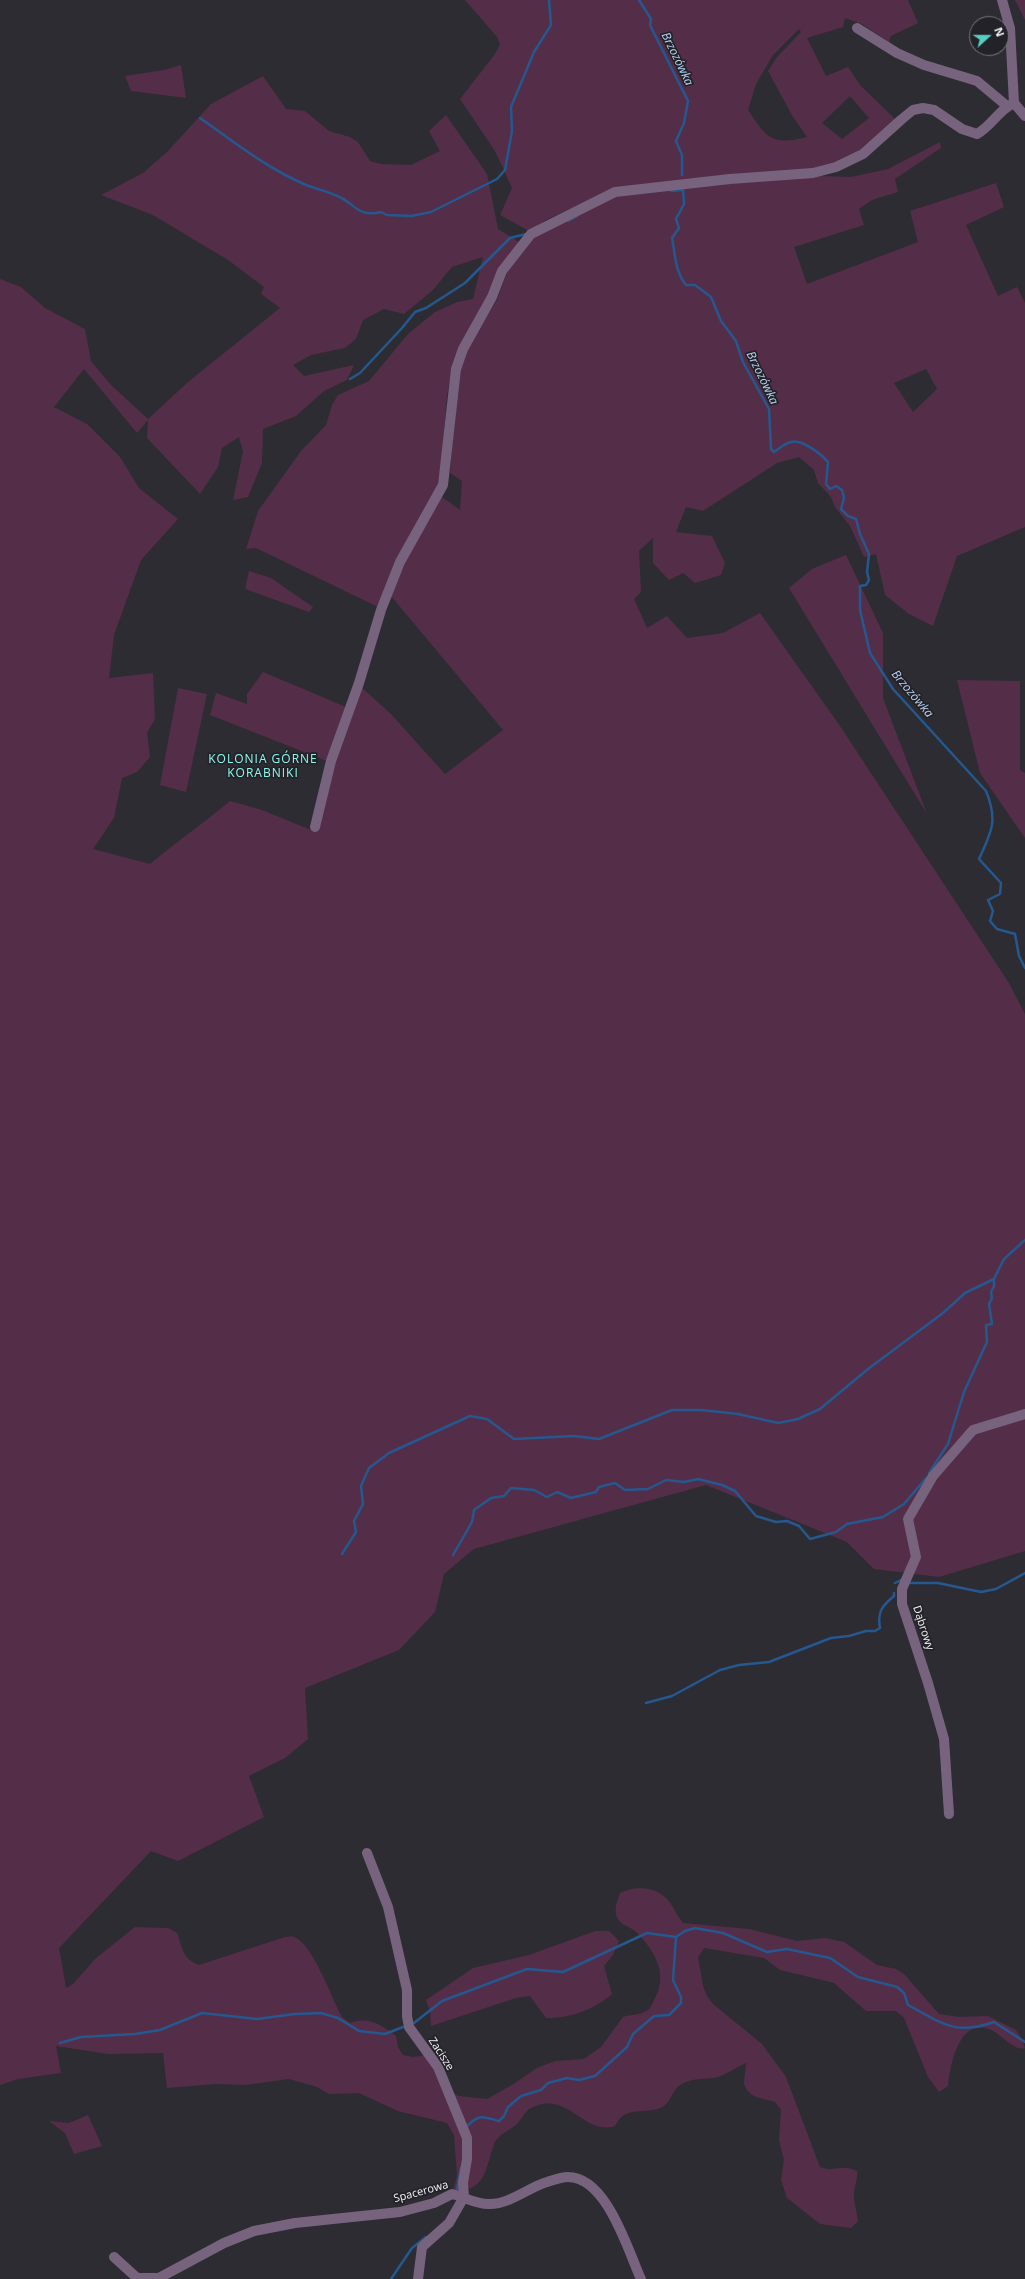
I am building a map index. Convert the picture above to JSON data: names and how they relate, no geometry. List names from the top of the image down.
{
  "streets": {
    "street": ["Dąbrowy", "Zacisze", "Spacerowa"]
  },
  "crossings": [
    ["Zacisze", "Spacerowa"]
  ],
  "districts": ["KOLONIA GÓRNE KORABNIKI"],
  "water": ["Brzozówka"],
  "north": "right"
}
